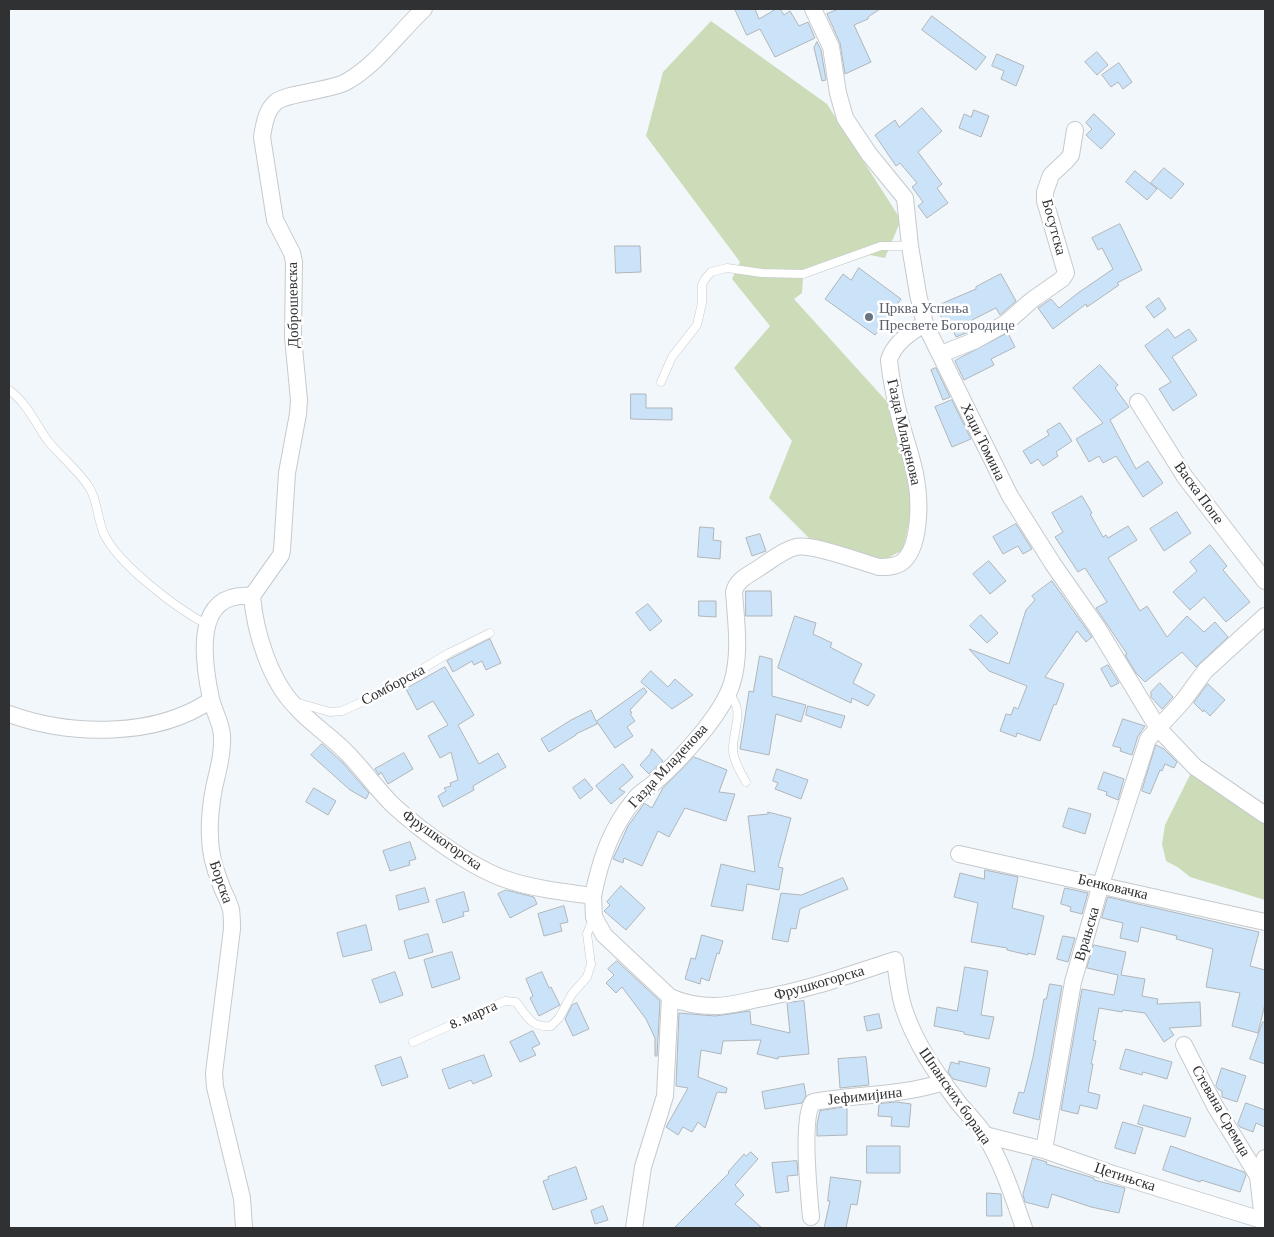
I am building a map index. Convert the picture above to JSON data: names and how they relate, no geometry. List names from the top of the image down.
{
  "streets": {
    "street": [
      "Босутска",
      "Доброшевска",
      "Газда Младенова",
      "Хаџи Томина",
      "Васка Попе",
      "Фрушкогорска",
      "Борска",
      "Бенковачка",
      "Врањска",
      "Јефимијина",
      "Шпанских бораца",
      "Стевана Сремца",
      "Цетињска"
    ],
    "lane": ["Сомборска", "8. марта"]
  },
  "crossings": [
    ["Босутска", "Хаџи Томина"],
    ["Доброшевска", "Фрушкогорска"],
    ["Газда Младенова", "Хаџи Томина"],
    ["Газда Младенова", "Фрушкогорска"],
    ["Хаџи Томина", "Врањска"],
    ["Сомборска", "Фрушкогорска"],
    ["Фрушкогорска", "8. марта"],
    ["Фрушкогорска", "Шпанских бораца"],
    ["Бенковачка", "Врањска"],
    ["Врањска", "Цетињска"],
    ["Јефимијина", "Шпанских бораца"],
    ["Шпанских бораца", "Цетињска"],
    ["Стевана Сремца", "Цетињска"]
  ],
  "places": ["Црква Успења Пресвете Богородице"]
}
